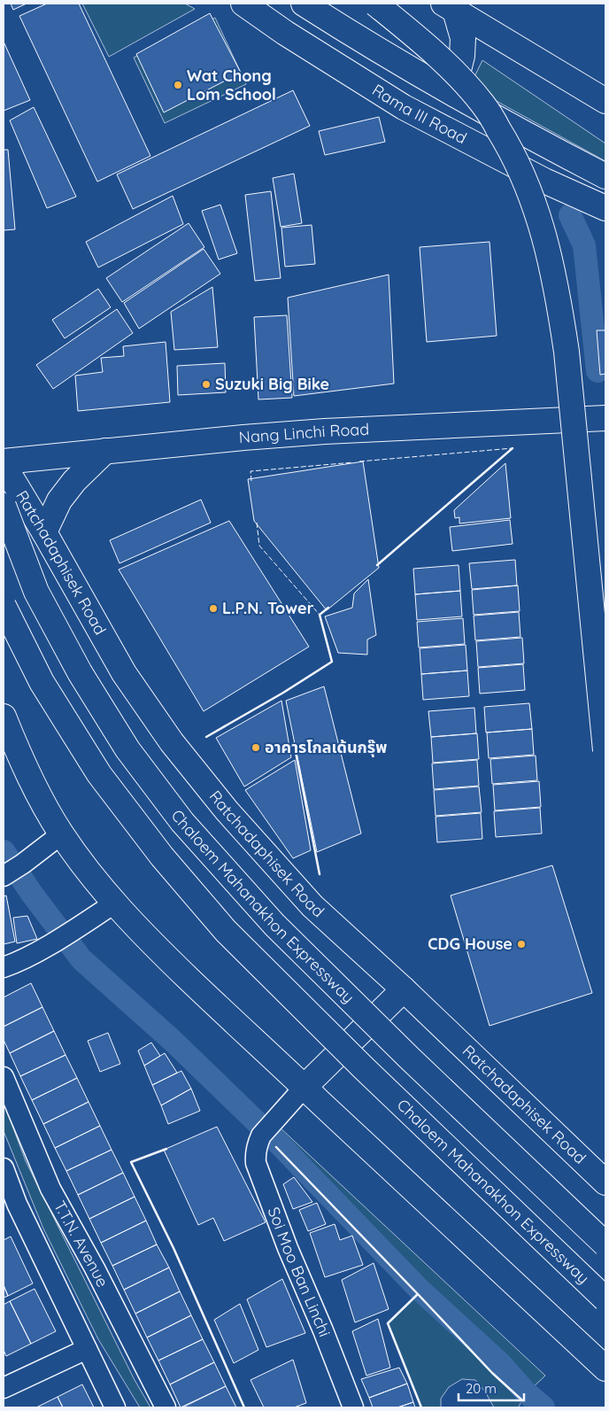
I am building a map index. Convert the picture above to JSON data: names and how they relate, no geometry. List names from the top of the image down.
{
  "streets": {
    "main road": [
      "Rama III Road",
      "Nang Linchi Road",
      "Ratchadaphisek Road",
      "Chaloem Mahanakhon Expressway"
    ],
    "street": ["T.T.N. Avenue", "Soi Moo Ban Linchi"]
  },
  "crossings": [
    ["Nang Linchi Road", "Ratchadaphisek Road"]
  ],
  "places": [
    "Wat Chong Lom School",
    "Suzuki Big Bike",
    "L.P.N. Tower",
    "อาคารโกลเด้นกรุ๊พ",
    "CDG House"
  ],
  "scale_bar": "20 m"
}
